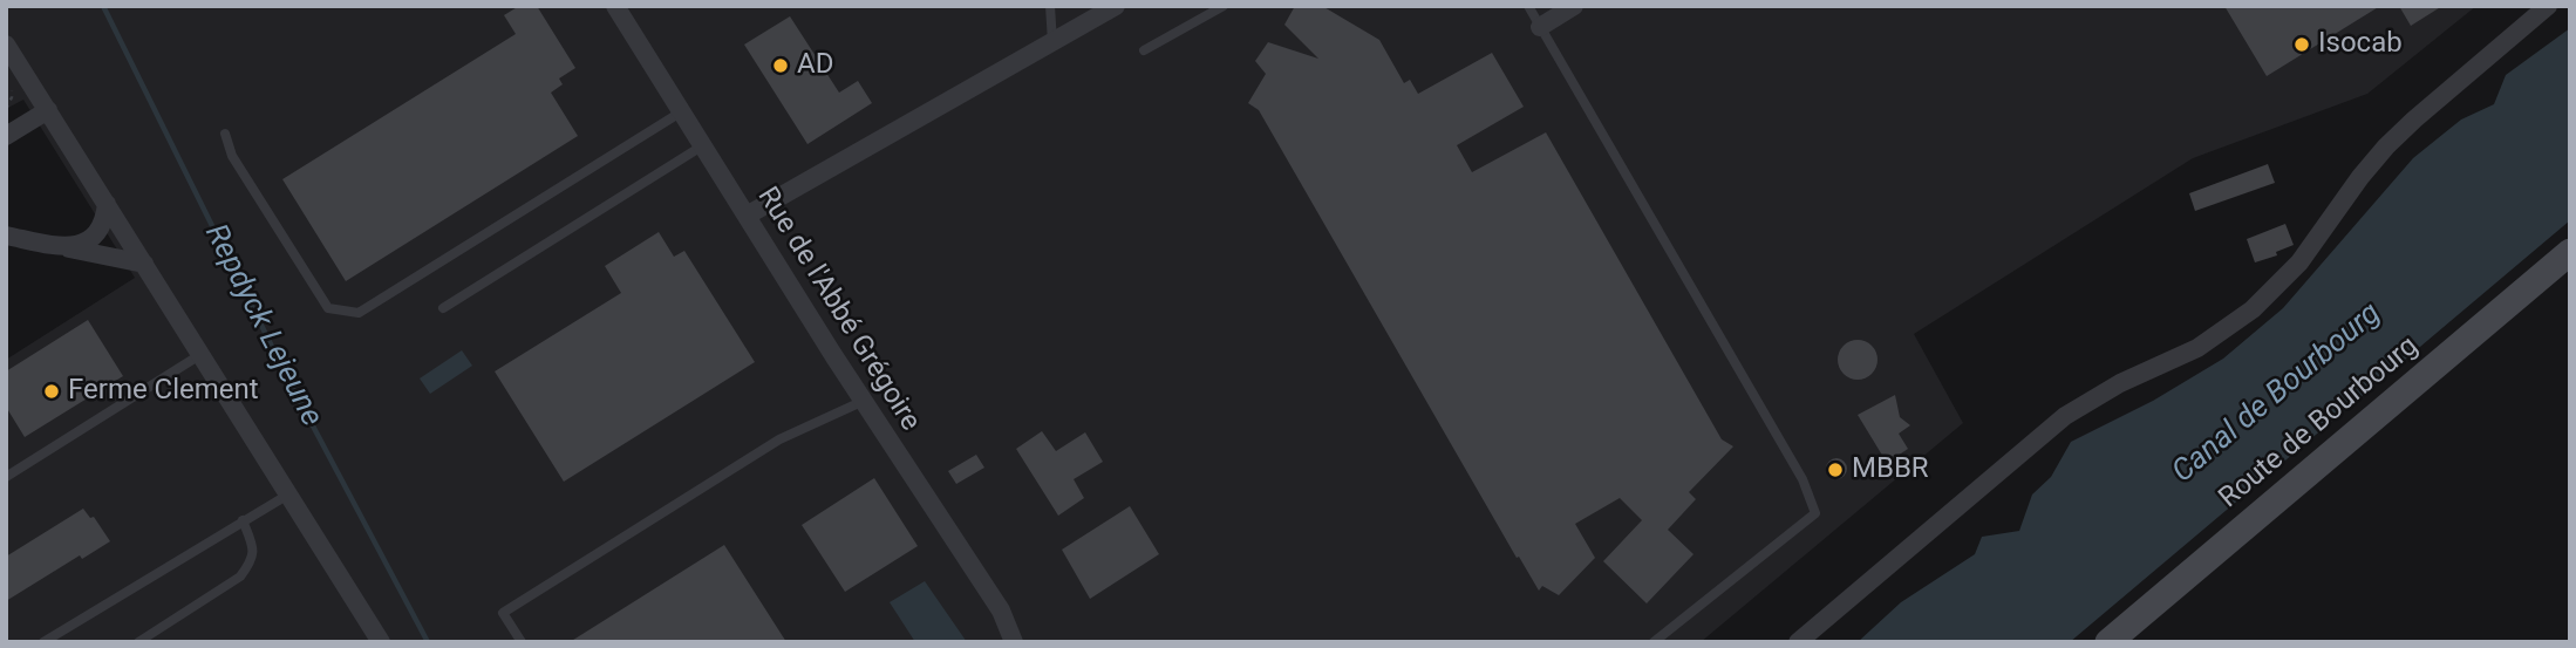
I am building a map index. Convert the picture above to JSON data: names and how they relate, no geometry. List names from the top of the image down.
{
  "streets": {
    "main road": ["Route de Bourbourg"],
    "street": ["Rue de l'Abbé Grégoire"]
  },
  "water": ["Repdyck Lejeune", "Canal de Bourbourg"],
  "places": [
    "Isocab",
    "AD",
    "Ferme Clement",
    "MBBR"
  ]
}
